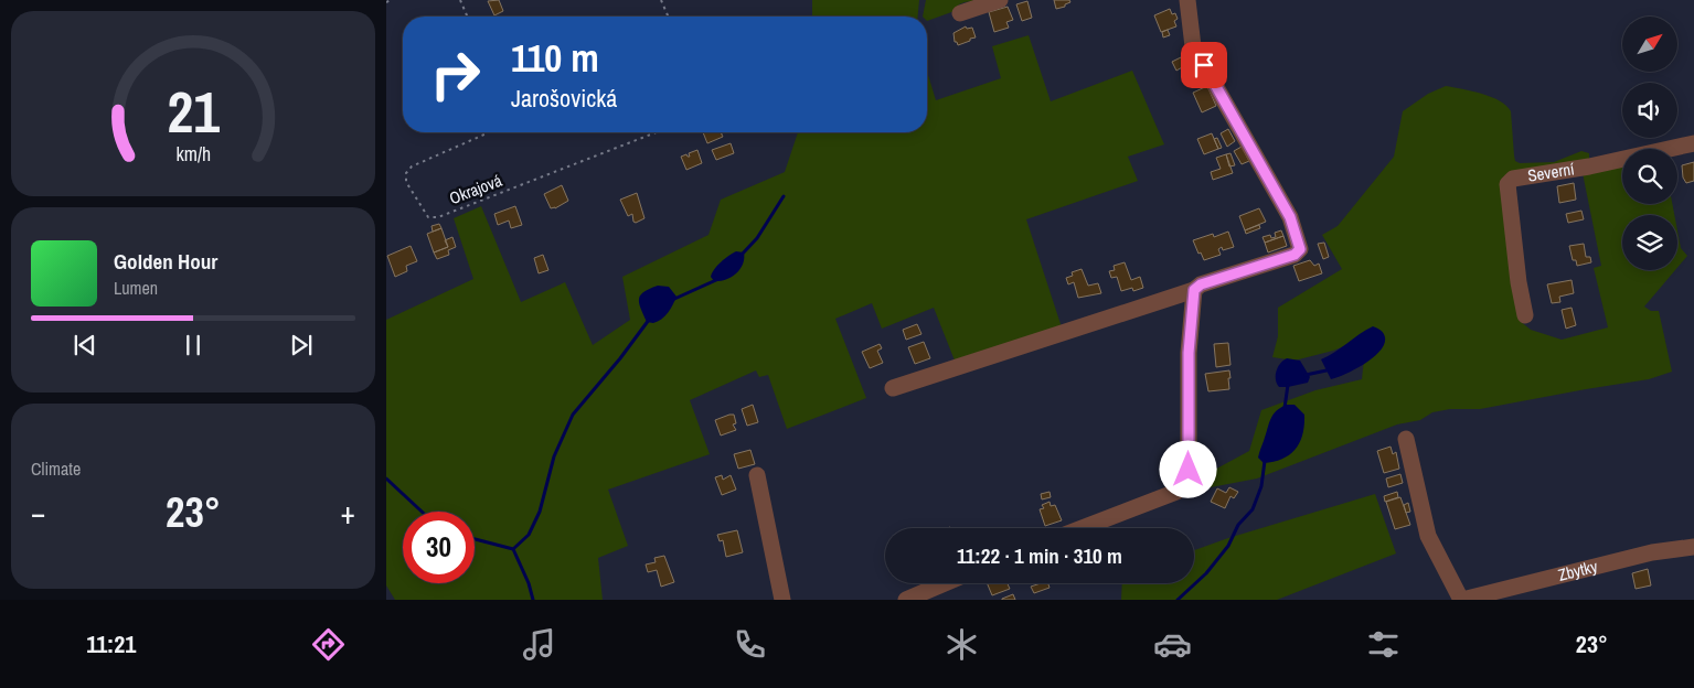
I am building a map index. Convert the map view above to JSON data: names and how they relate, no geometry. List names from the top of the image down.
{
  "streets": {
    "street": ["Severní", "Zbytky"],
    "path": ["Okrajová"]
  },
  "north": "top right",
  "page": {
    "turn": ["110 m", "Jarošovická"],
    "song": ["Golden Hour", "Lumen"],
    "tile": "Climate",
    "heat": ["−", "23°", "+"],
    "limit": "30",
    "trip": "11:22 · 1 min · 310 m",
    "tabs": ["11:21", "23°"],
    "gauge": ["21", "km/h"]
  }
}
